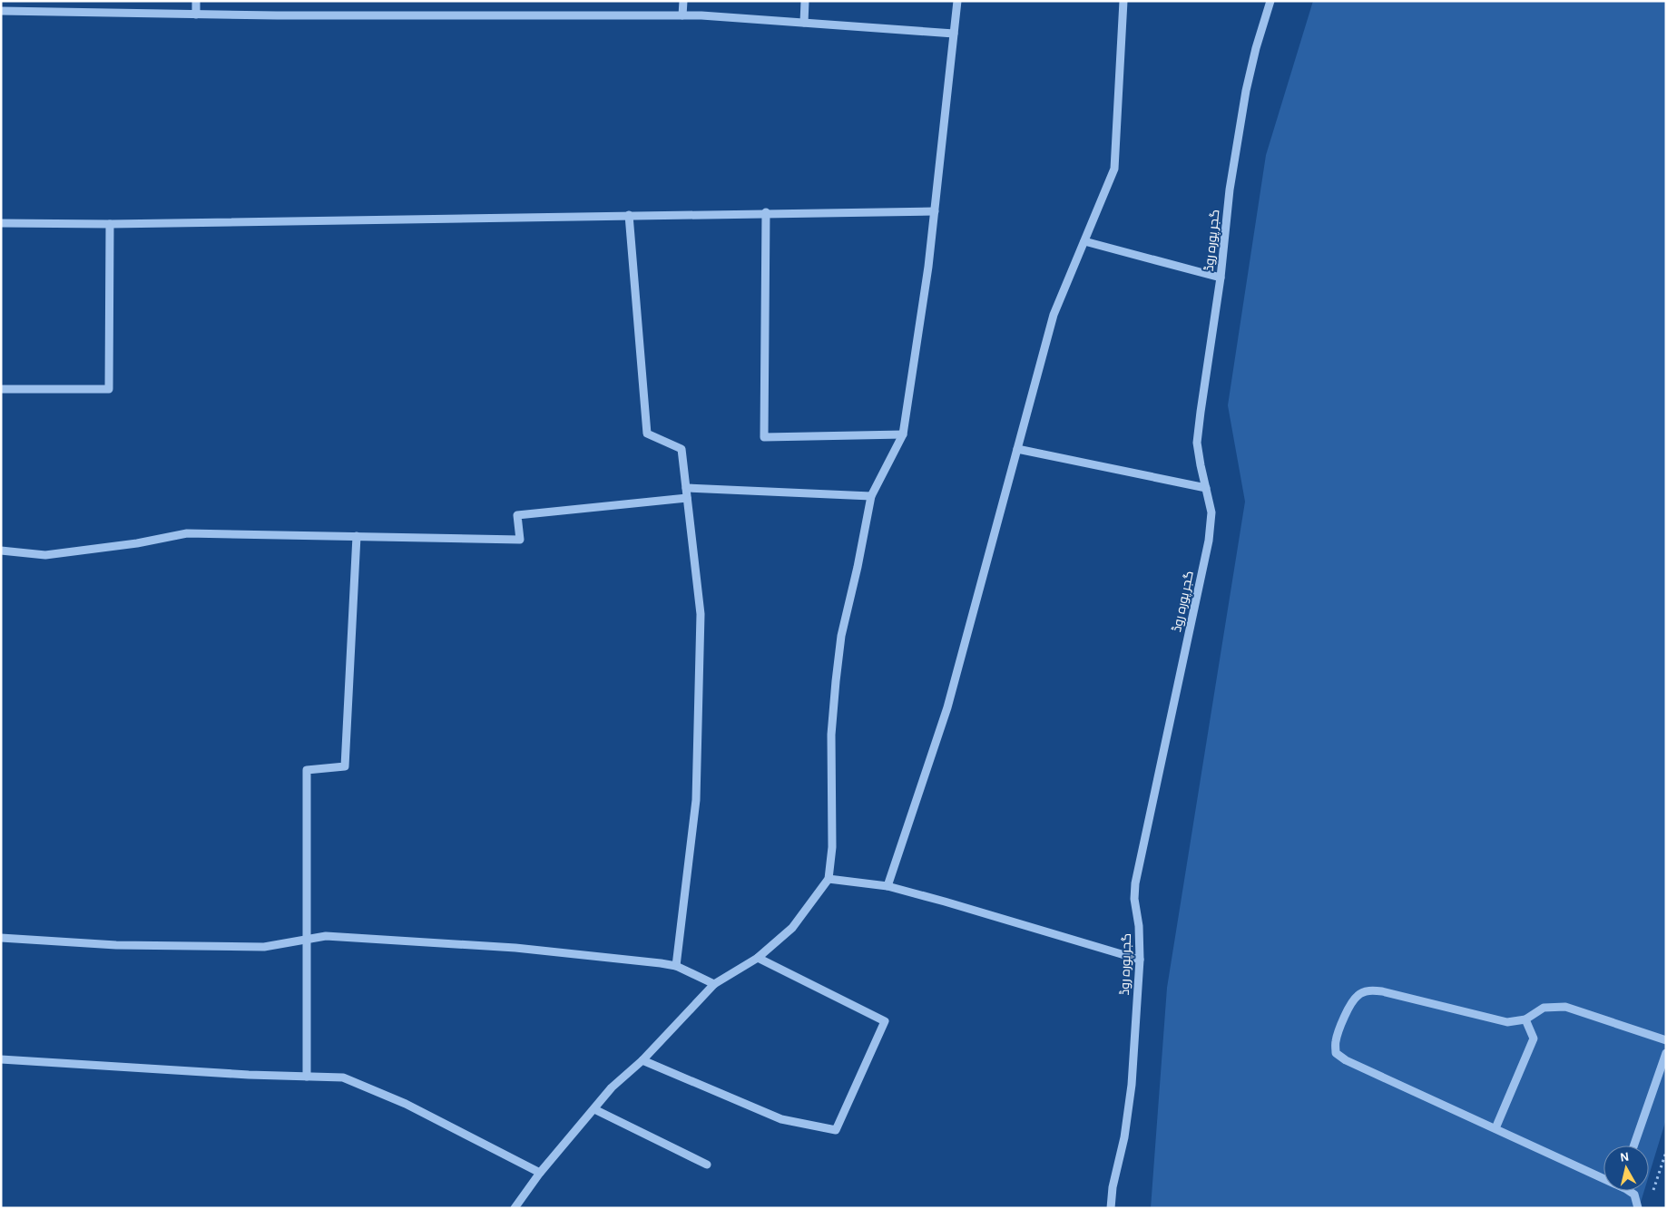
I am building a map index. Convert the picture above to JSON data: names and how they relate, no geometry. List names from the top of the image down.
{
  "streets": {
    "street": ["گجر پورہ روڈ"]
  },
  "north": "top"
}
